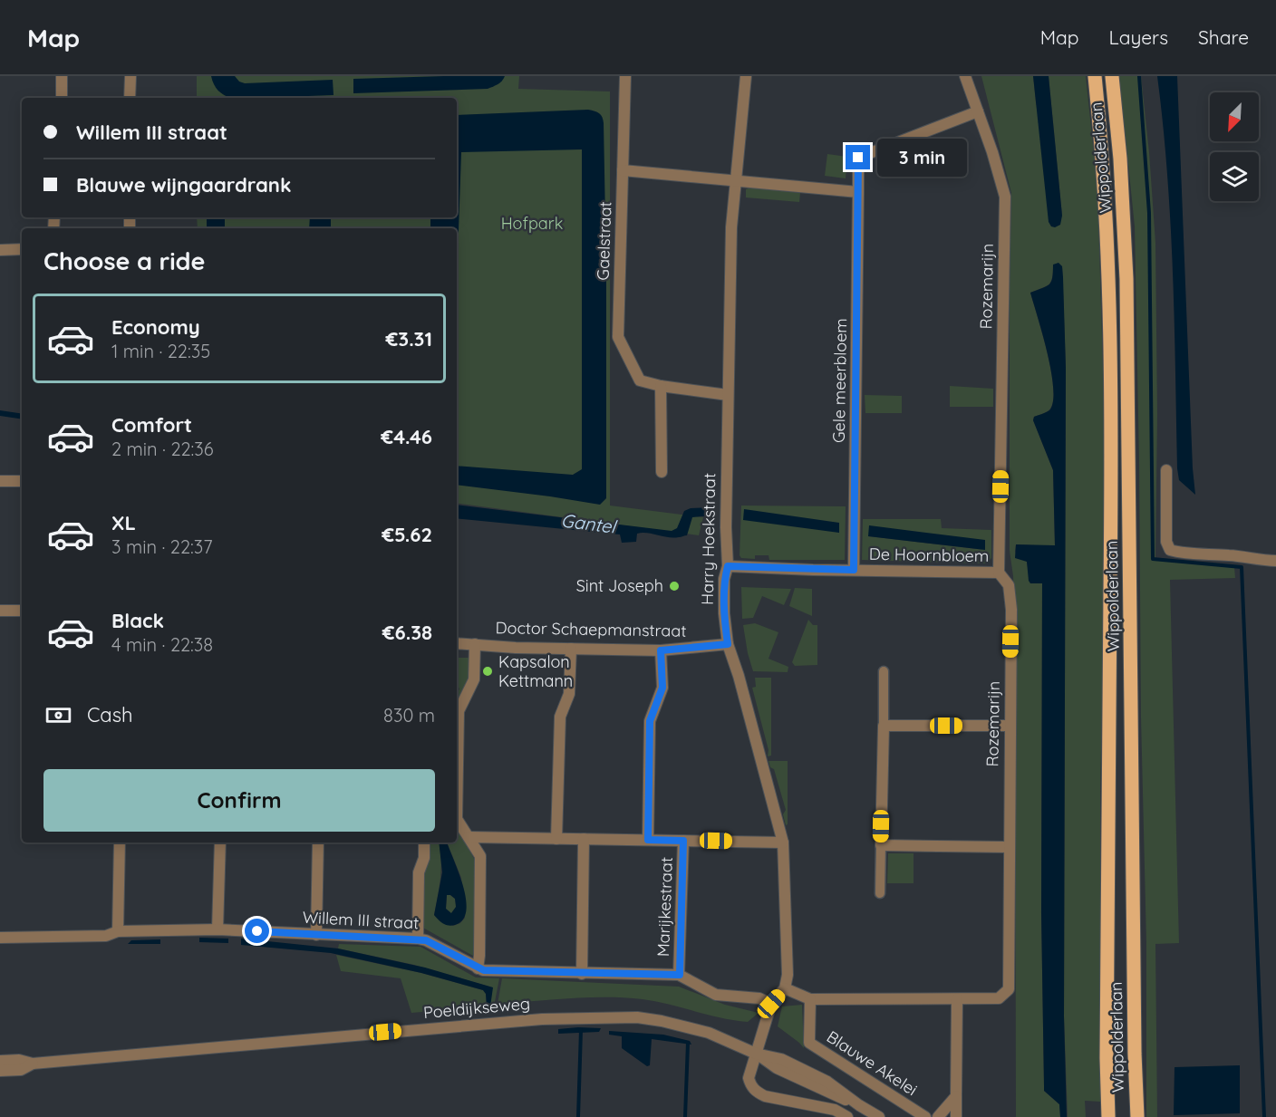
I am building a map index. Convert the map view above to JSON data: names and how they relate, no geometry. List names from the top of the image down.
{
  "streets": {
    "main road": ["Wippolderlaan"],
    "street": [
      "Gaelstraat",
      "Rozemarijn",
      "Gele meerbloem",
      "Harry Hoekstraat",
      "De Hoornbloem",
      "Doctor Schaepmanstraat",
      "Marijkestraat",
      "Willem III straat",
      "Poeldijkseweg",
      "Blauwe Akelei"
    ]
  },
  "crossings": [
    ["Gaelstraat", "Harry Hoekstraat"],
    ["Rozemarijn", "Gele meerbloem"],
    ["Rozemarijn", "Harry Hoekstraat"],
    ["Rozemarijn", "De Hoornbloem"],
    ["Rozemarijn", "Blauwe Akelei"],
    ["Gele meerbloem", "De Hoornbloem"],
    ["Harry Hoekstraat", "De Hoornbloem"],
    ["Harry Hoekstraat", "Doctor Schaepmanstraat"],
    ["Marijkestraat", "Willem III straat"]
  ],
  "water": ["Gantel"],
  "parks": ["Hofpark"],
  "places": ["Sint Joseph", "Kapsalon Kettmann"],
  "north": "bottom left",
  "page": {
    "header": "Map",
    "nav": ["Map", "Layers", "Share"],
    "banner": ["Willem III straat", "Blauwe wijngaardrank"],
    "bubble": "3 min",
    "heading": "Choose a ride",
    "list": [
      {
        "name": "Economy",
        "note": "1 min · 22:35",
        "value": "€3.31"
      },
      {
        "name": "Comfort",
        "note": "2 min · 22:36",
        "value": "€4.46"
      },
      {
        "name": "XL",
        "note": "3 min · 22:37",
        "value": "€5.62"
      },
      {
        "name": "Black",
        "note": "4 min · 22:38",
        "value": "€6.38"
      }
    ],
    "pay": ["Cash", "830 m"],
    "buttons": "Confirm"
  }
}
